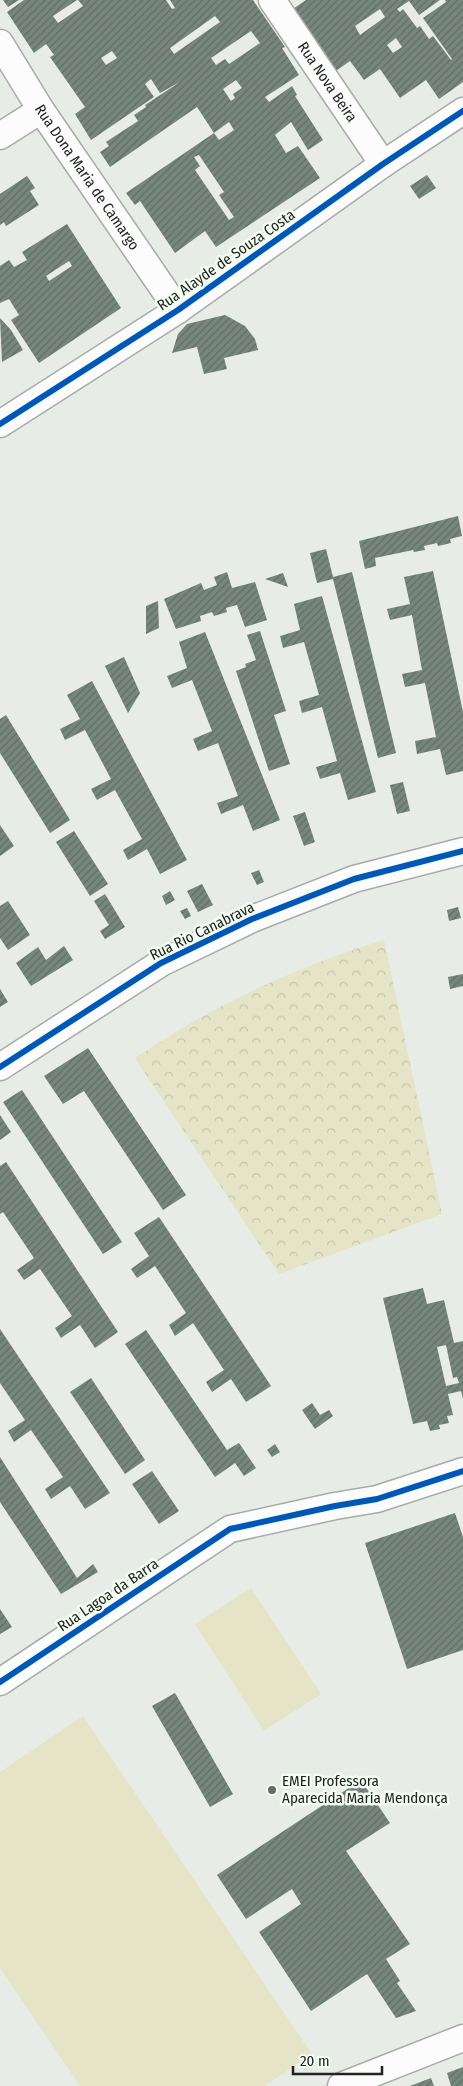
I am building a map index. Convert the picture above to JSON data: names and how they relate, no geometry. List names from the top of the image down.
{
  "streets": {
    "street": [
      "Rua Nova Beira",
      "Rua Dona Maria de Camargo",
      "Rua Alayde de Souza Costa",
      "Rua Rio Canabrava",
      "Rua Lagoa da Barra"
    ]
  },
  "crossings": [
    ["Rua Nova Beira", "Rua Alayde de Souza Costa"],
    ["Rua Dona Maria de Camargo", "Rua Alayde de Souza Costa"]
  ],
  "places": ["EMEI Professora Aparecida Maria Mendonça"],
  "scale_bar": "20 m"
}
